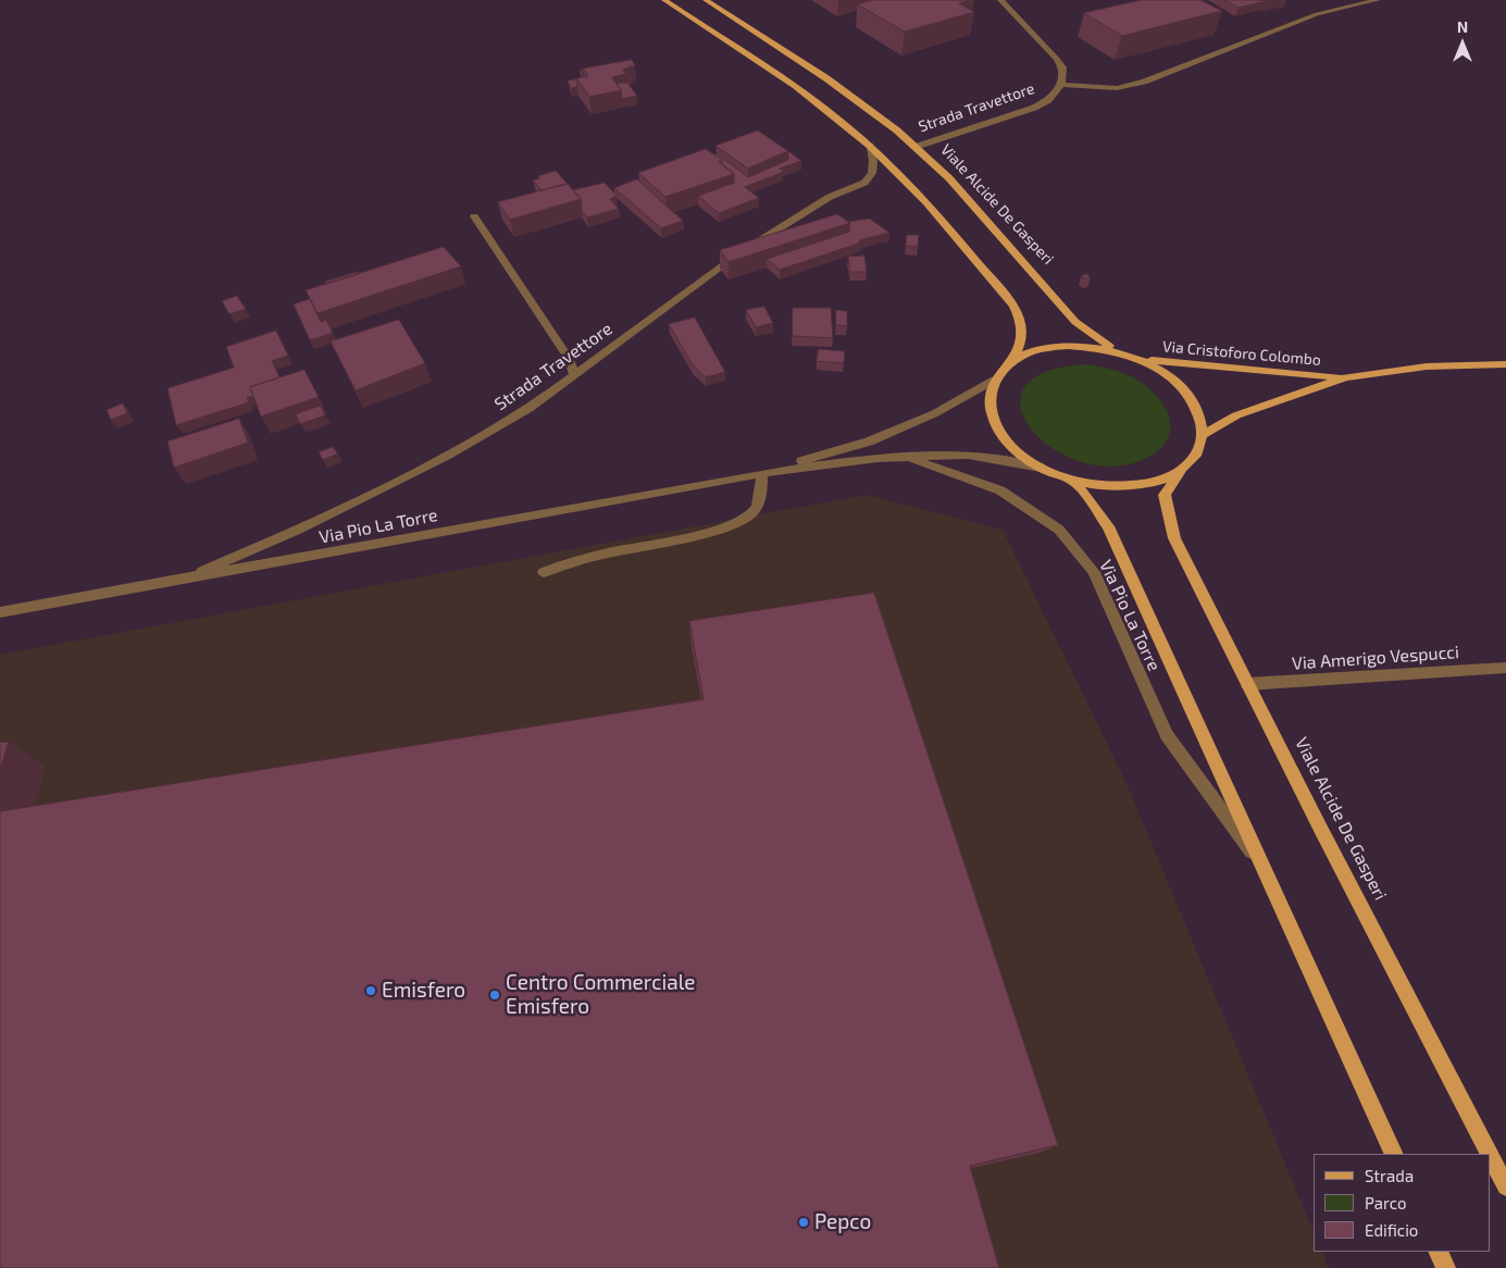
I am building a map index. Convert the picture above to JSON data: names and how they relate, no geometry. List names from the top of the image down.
{
  "streets": {
    "main road": ["Viale Alcide De Gasperi", "Via Cristoforo Colombo"],
    "street": ["Strada Travettore", "Via Pio La Torre", "Via Amerigo Vespucci"]
  },
  "crossings": [
    ["Strada Travettore", "Viale Alcide De Gasperi"],
    ["Strada Travettore", "Via Pio La Torre"],
    ["Viale Alcide De Gasperi", "Via Cristoforo Colombo"],
    ["Viale Alcide De Gasperi", "Via Pio La Torre"],
    ["Viale Alcide De Gasperi", "Via Amerigo Vespucci"],
    ["Via Cristoforo Colombo", "Via Pio La Torre"]
  ],
  "places": ["Emisfero", "Centro Commerciale Emisfero", "Pepco"],
  "legend": ["Strada", "Parco", "Edificio"],
  "north": "top"
}
